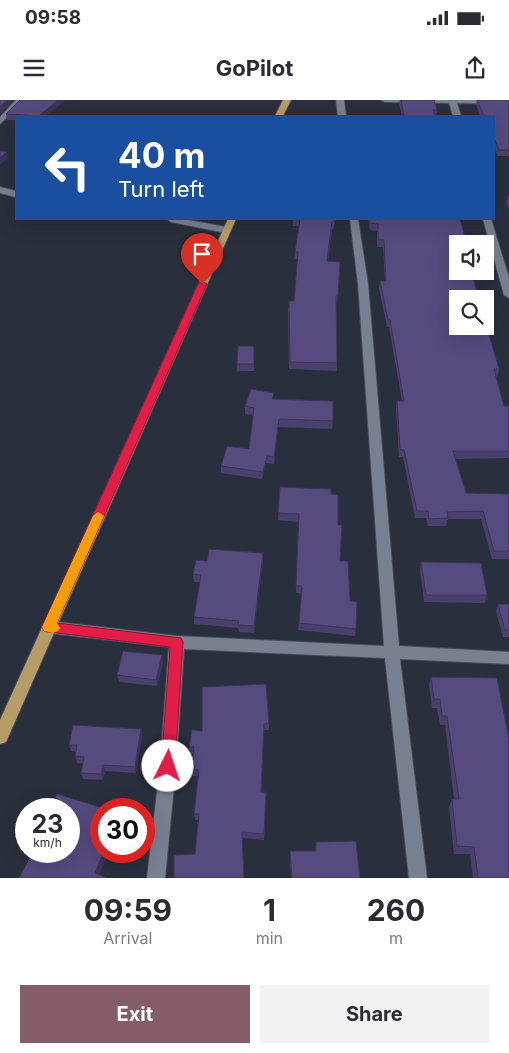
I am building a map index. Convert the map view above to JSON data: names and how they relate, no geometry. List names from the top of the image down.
{
  "page": {
    "status": "09:58",
    "header": "GoPilot",
    "turn": ["40 m", "Turn left"],
    "speed": "23 km/h",
    "limit": "30",
    "eta": [
      "09:59",
      "Arrival",
      "1",
      "min",
      "260",
      "m"
    ],
    "buttons": ["Exit", "Share"]
  }
}
